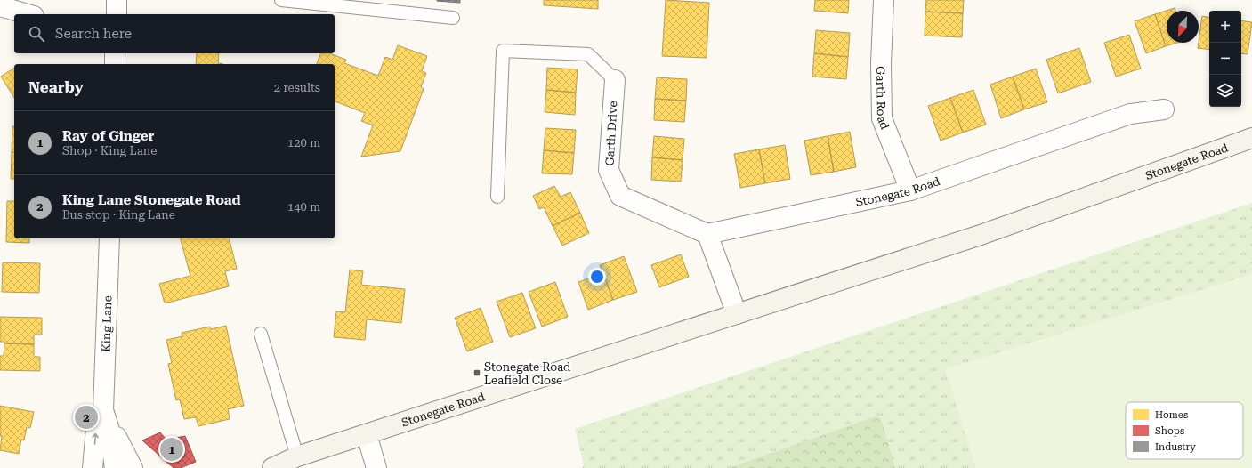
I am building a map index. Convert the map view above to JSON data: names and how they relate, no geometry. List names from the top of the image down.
{
  "streets": {
    "main road": ["Stonegate Road"],
    "street": ["Garth Road", "Garth Drive", "King Lane"]
  },
  "crossings": [
    ["Garth Road", "Stonegate Road"],
    ["Garth Drive", "Stonegate Road"]
  ],
  "places": {
    "transit": ["Stonegate Road Leafield Close"]
  },
  "legend": ["Homes", "Shops", "Industry"],
  "north": "bottom left",
  "page": {
    "map_buttons": ["+", "−"],
    "search": "Search here",
    "heading": ["Nearby", "2 results"],
    "list": [
      {
        "mark": "1",
        "name": "Ray of Ginger",
        "note": "Shop · King Lane",
        "value": "120 m"
      },
      {
        "mark": "2",
        "name": "King Lane Stonegate Road",
        "note": "Bus stop · King Lane",
        "value": "140 m"
      }
    ],
    "pins": ["2", "1"]
  }
}
